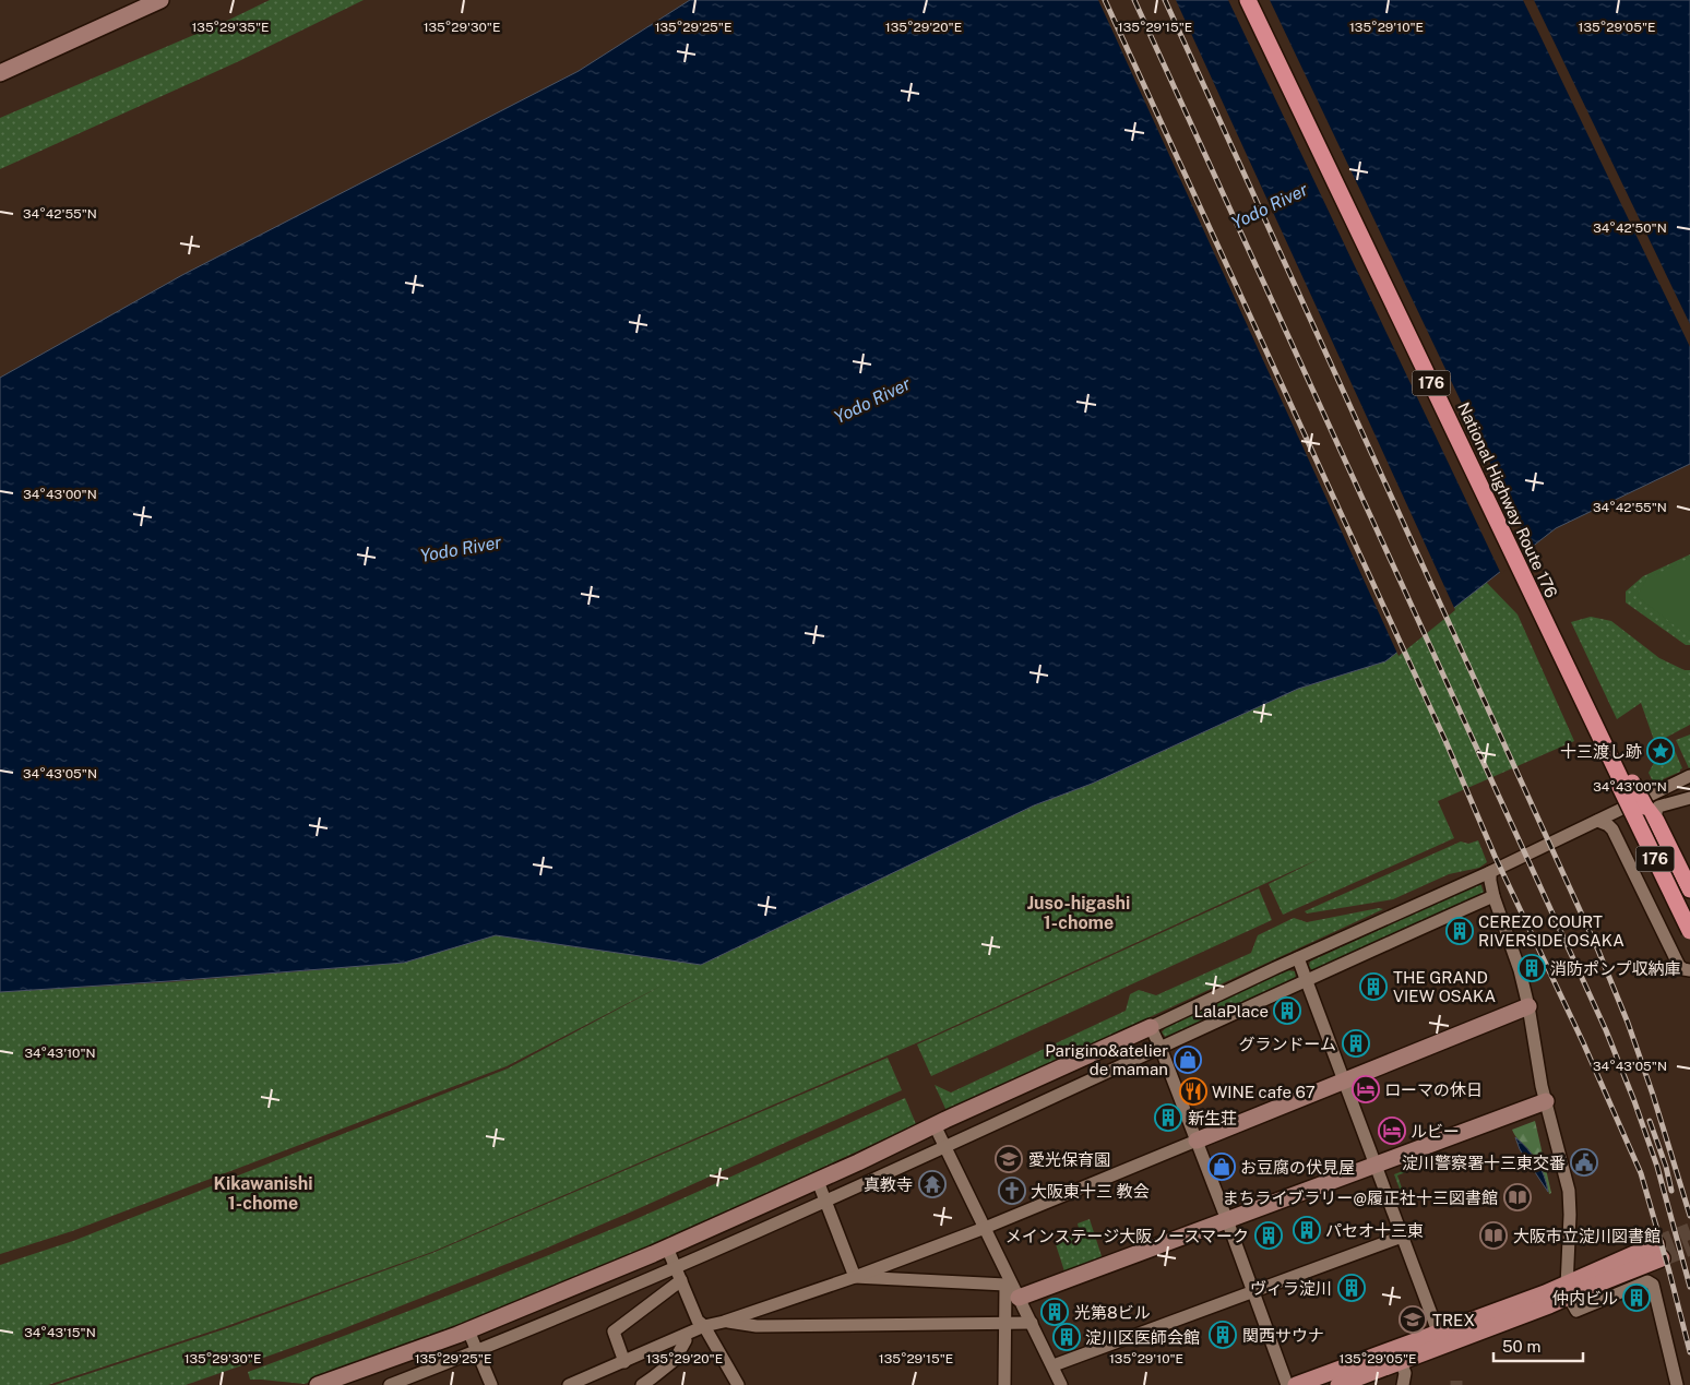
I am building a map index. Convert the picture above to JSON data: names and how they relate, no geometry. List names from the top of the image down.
{
  "streets": {
    "highway": ["176", "National Highway Route 176"]
  },
  "districts": ["Juso-higashi 1-chome", "Kikawanishi 1-chome"],
  "water": ["Yodo River"],
  "places": {
    "place": ["十三渡し跡"],
    "building": [
      "CEREZO COURT RIVERSIDE OSAKA",
      "消防ポンプ収納庫",
      "THE GRAND VIEW OSAKA",
      "LalaPlace",
      "グランドーム",
      "新生荘",
      "パセオ十三東",
      "メインステージ大阪ノースマーク",
      "ヴィラ淀川",
      "仲内ビル",
      "光第8ビル",
      "関西サウナ",
      "淀川区医師会館"
    ],
    "shop": ["Parigino&atelier de maman", "お豆腐の伏見屋"],
    "hotel": ["ローマの休日", "ルビー"],
    "restaurant": ["WINE cafe 67"],
    "school or university": ["愛光保育園", "TREX"],
    "public building": ["淀川警察署十三東交番"],
    "temple": ["真教寺"],
    "church": ["大阪東十三 教会"],
    "library": ["まちライブラリー@履正社十三図書館", "大阪市立淀川図書館"]
  },
  "scale_bar": "50 m",
  "coordinates": [
    "135°29'35\"E",
    "135°29'30\"E",
    "135°29'25\"E",
    "135°29'20\"E",
    "135°29'15\"E",
    "135°29'10\"E",
    "135°29'05\"E",
    "34°42'55\"N",
    "34°42'50\"N",
    "34°43'00\"N",
    "34°43'05\"N",
    "34°43'10\"N",
    "34°43'15\"N"
  ]
}
